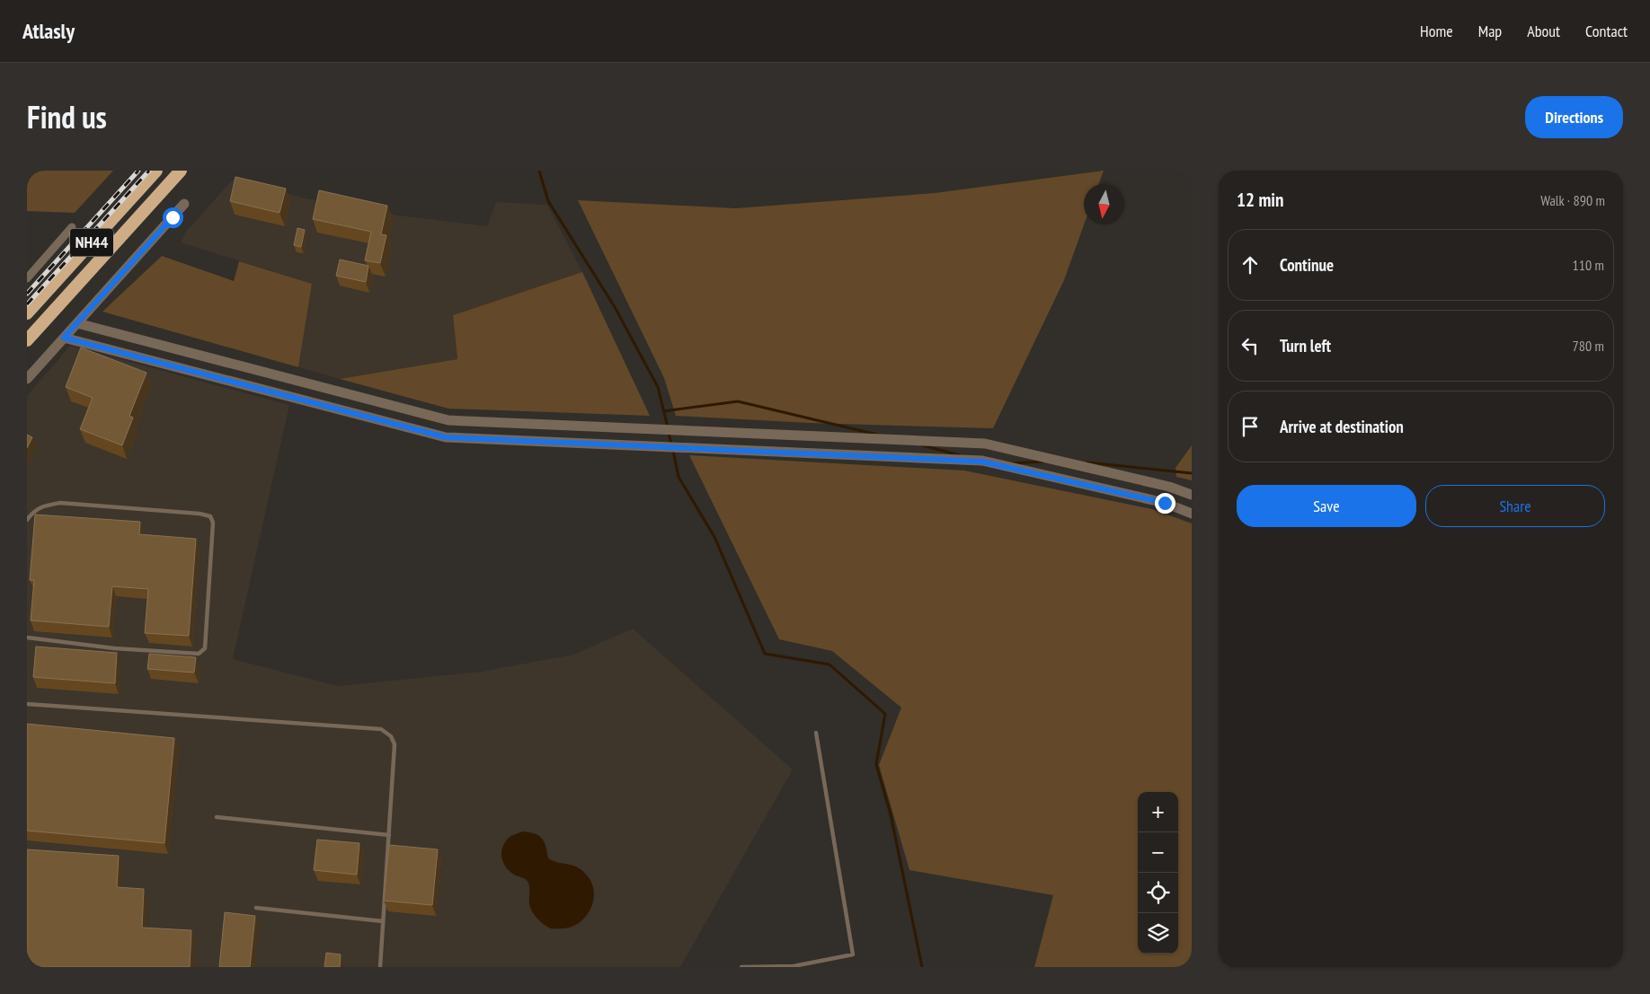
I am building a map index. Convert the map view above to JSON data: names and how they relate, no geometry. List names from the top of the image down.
{
  "streets": {
    "highway": ["NH44"]
  },
  "north": "bottom",
  "page": {
    "header": "Atlasly",
    "nav": [
      "Home",
      "Map",
      "About",
      "Contact"
    ],
    "title": "Find us",
    "buttons": [
      "Directions",
      ["Save", "Share"]
    ],
    "heading": ["12 min", "Walk · 890 m"],
    "list": [
      ["Continue", "110 m"],
      ["Turn left", "780 m"],
      "Arrive at destination"
    ],
    "map_buttons": ["+", "−"]
  }
}
